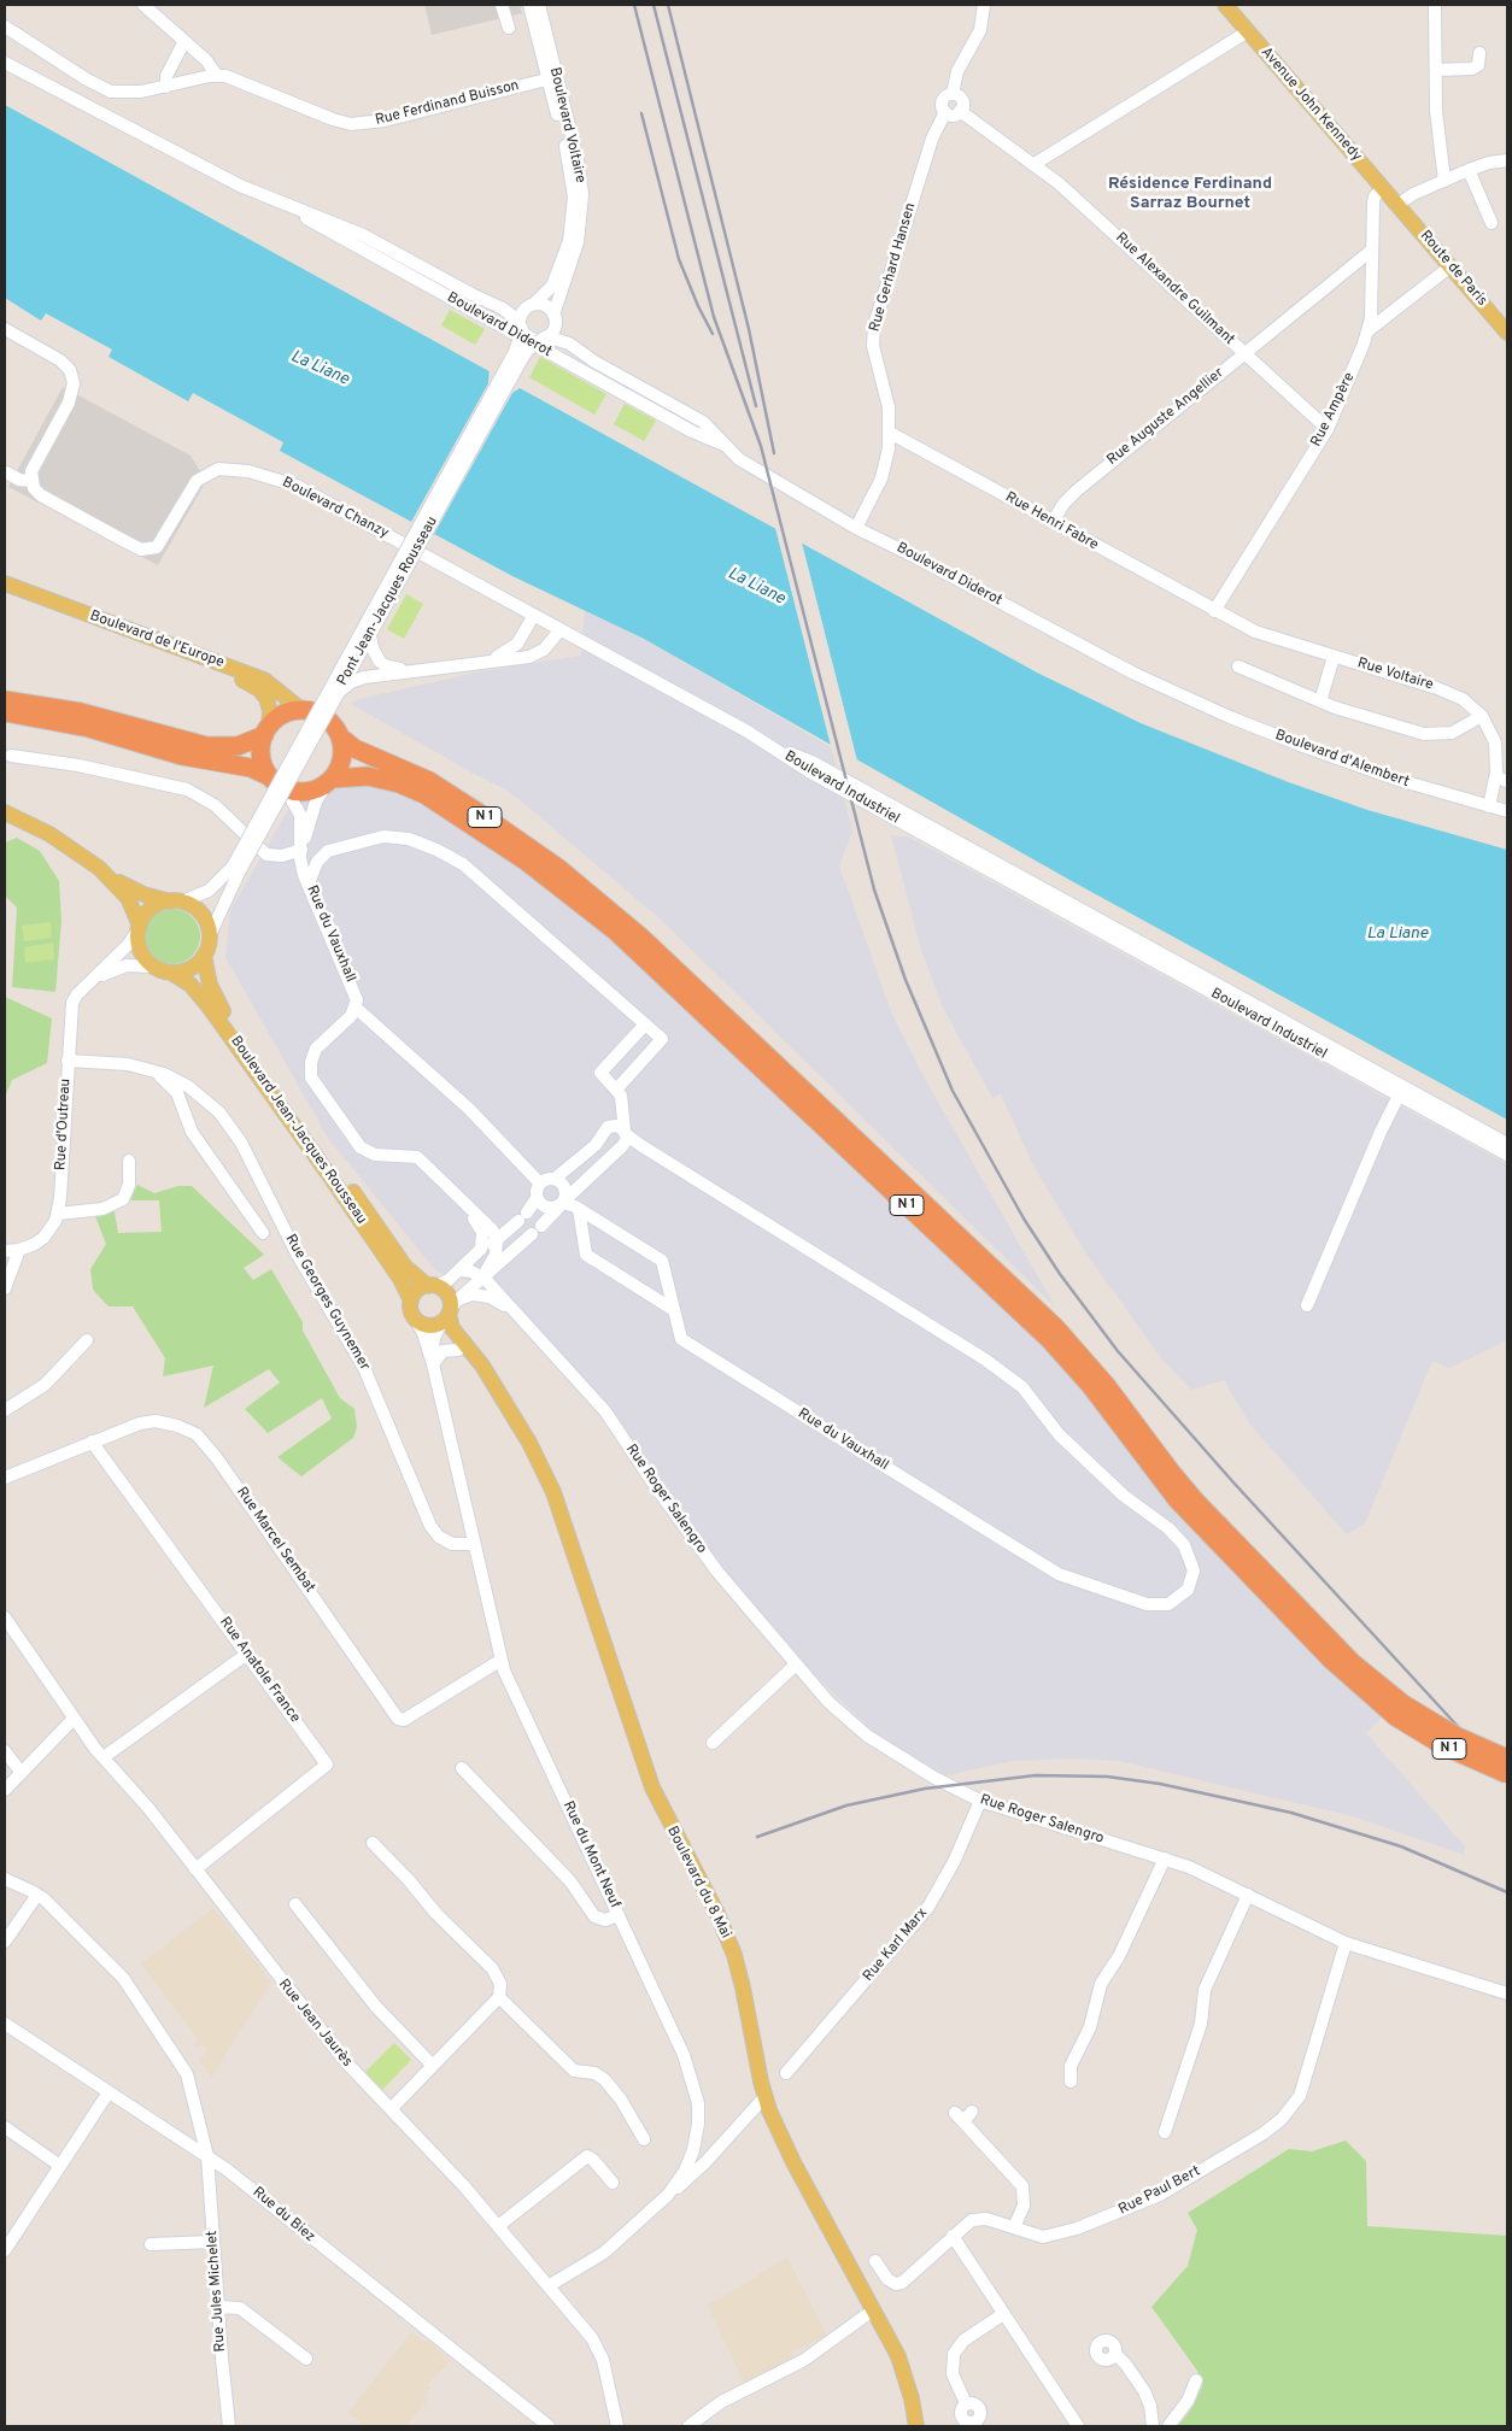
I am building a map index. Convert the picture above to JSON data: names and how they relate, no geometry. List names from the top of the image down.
{
  "streets": {
    "highway": ["N 1"],
    "main road": [
      "Avenue John Kennedy",
      "Route de Paris",
      "Boulevard de l'Europe",
      "Boulevard Jean-Jacques Rousseau",
      "Boulevard du 8 Mai"
    ],
    "street": [
      "Rue Ferdinand Buisson",
      "Boulevard Voltaire",
      "Rue Gerhard Hansen",
      "Rue Alexandre Guilmant",
      "Boulevard Diderot",
      "Rue Ampère",
      "Rue Auguste Angellier",
      "Boulevard Chanzy",
      "Rue Henri Fabre",
      "Pont Jean-Jacques Rousseau",
      "Rue Voltaire",
      "Boulevard d'Alembert",
      "Boulevard Industriel",
      "Rue du Vauxhall",
      "Rue d'Outreau",
      "Rue Georges Guynemer",
      "Rue Roger Salengro",
      "Rue Marcel Sembat",
      "Rue Anatole France",
      "Rue du Mont Neuf",
      "Rue Karl Marx",
      "Rue Jean Jaurès",
      "Rue Paul Bert",
      "Rue du Biez",
      "Rue Jules Michelet"
    ]
  },
  "crossings": [
    ["Rue Ferdinand Buisson", "Boulevard Voltaire"],
    ["Avenue John Kennedy", "Route de Paris"],
    ["Avenue John Kennedy", "Rue Ampère"],
    ["Boulevard Voltaire", "Boulevard Diderot"],
    ["Boulevard Voltaire", "Pont Jean-Jacques Rousseau"],
    ["Rue Gerhard Hansen", "Rue Alexandre Guilmant"],
    ["Rue Gerhard Hansen", "Boulevard Diderot"],
    ["Rue Gerhard Hansen", "Rue Henri Fabre"],
    ["Rue Alexandre Guilmant", "Rue Ampère"],
    ["Rue Alexandre Guilmant", "Rue Auguste Angellier"],
    ["Boulevard Diderot", "Pont Jean-Jacques Rousseau"],
    ["Boulevard Diderot", "Boulevard d'Alembert"],
    ["Rue Ampère", "Rue Auguste Angellier"],
    ["Rue Ampère", "Rue Henri Fabre"],
    ["Rue Ampère", "Rue Voltaire"],
    ["Rue Auguste Angellier", "Rue Henri Fabre"],
    ["Boulevard Chanzy", "Boulevard Industriel"],
    ["Rue Henri Fabre", "Rue Voltaire"],
    ["Boulevard de l'Europe", "N 1"],
    ["Boulevard de l'Europe", "Rue du Vauxhall"],
    ["Rue Voltaire", "Boulevard d'Alembert"],
    ["N 1", "Rue du Vauxhall"],
    ["Rue d'Outreau", "Boulevard Jean-Jacques Rousseau"],
    ["Rue d'Outreau", "Rue Georges Guynemer"],
    ["Boulevard Jean-Jacques Rousseau", "Rue Roger Salengro"],
    ["Boulevard Jean-Jacques Rousseau", "Rue du Mont Neuf"],
    ["Boulevard Jean-Jacques Rousseau", "Boulevard du 8 Mai"],
    ["Rue Georges Guynemer", "Rue du Mont Neuf"],
    ["Rue Roger Salengro", "Rue du Mont Neuf"],
    ["Rue Roger Salengro", "Boulevard du 8 Mai"],
    ["Rue Roger Salengro", "Rue Karl Marx"],
    ["Rue Roger Salengro", "Rue Paul Bert"],
    ["Rue Marcel Sembat", "Rue Anatole France"],
    ["Rue Marcel Sembat", "Rue du Mont Neuf"],
    ["Rue Anatole France", "Rue Jean Jaurès"],
    ["Rue du Mont Neuf", "Boulevard du 8 Mai"],
    ["Rue du Mont Neuf", "Rue Jean Jaurès"],
    ["Rue du Biez", "Rue Jules Michelet"]
  ],
  "districts": ["Résidence Ferdinand Sarraz Bournet"],
  "water": ["La Liane"]
}
